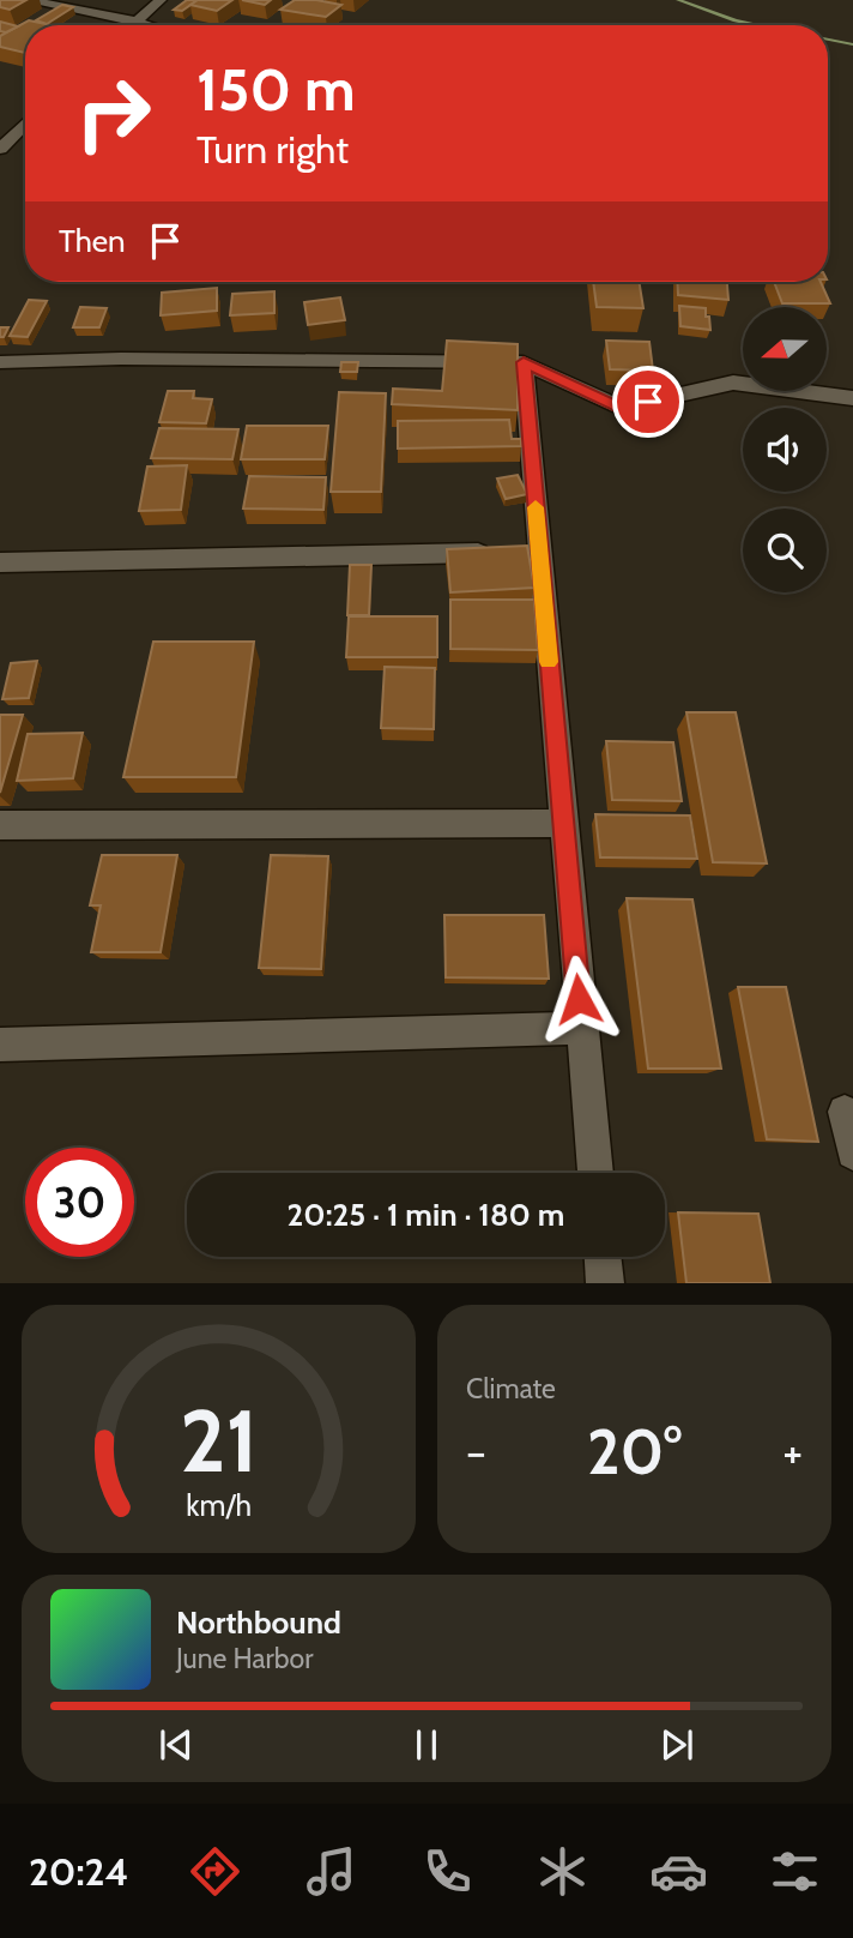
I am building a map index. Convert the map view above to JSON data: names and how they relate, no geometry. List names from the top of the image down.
{
  "north": "left",
  "page": {
    "turn": ["150 m", "Turn right"],
    "then": "Then",
    "limit": "30",
    "trip": "20:25 · 1 min · 180 m",
    "tile": "Climate",
    "heat": ["−", "20°", "+"],
    "song": ["Northbound", "June Harbor"],
    "tabs": "20:24",
    "gauge": ["21", "km/h"]
  }
}
